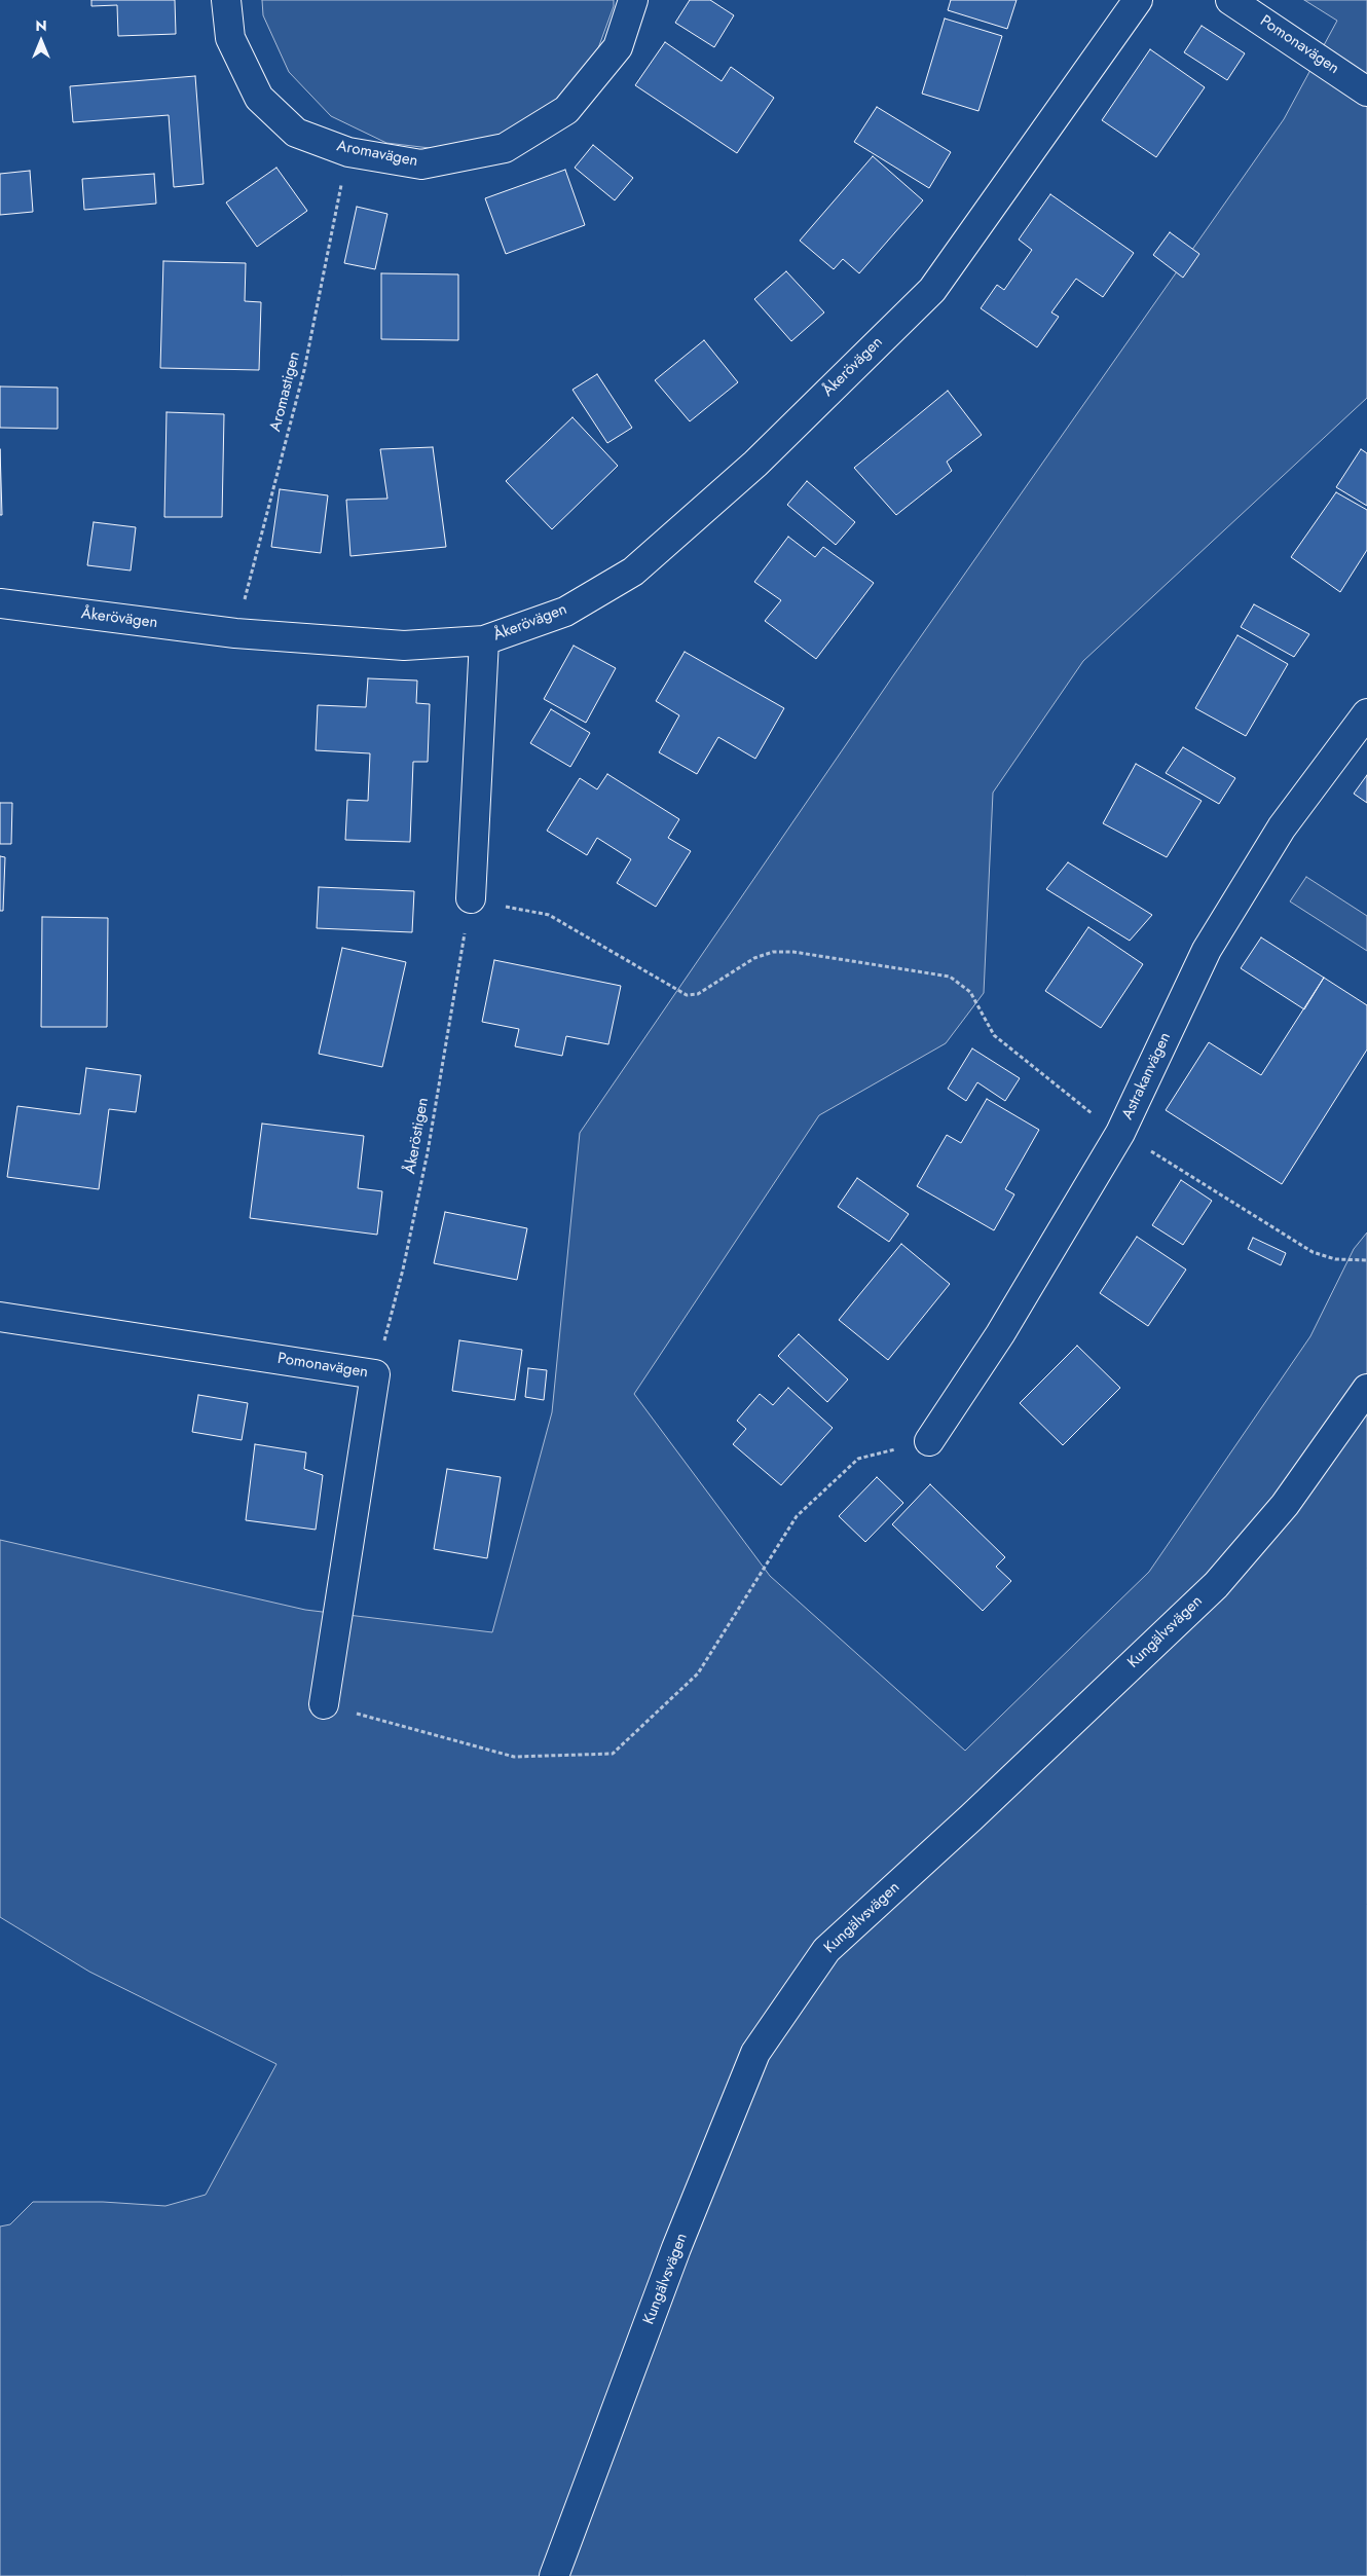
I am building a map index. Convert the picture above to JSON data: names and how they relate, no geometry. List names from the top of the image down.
{
  "streets": {
    "street": [
      "Pomonavägen",
      "Aromavägen",
      "Åkerövägen",
      "Astrakanvägen",
      "Kungälvsvägen"
    ],
    "path": ["Aromastigen", "Åkeröstigen"]
  },
  "crossings": [
    ["Pomonavägen", "Åkeröstigen"],
    ["Aromavägen", "Aromastigen"],
    ["Åkerövägen", "Aromastigen"],
    ["Åkerövägen", "Åkeröstigen"]
  ],
  "north": "top"
}
